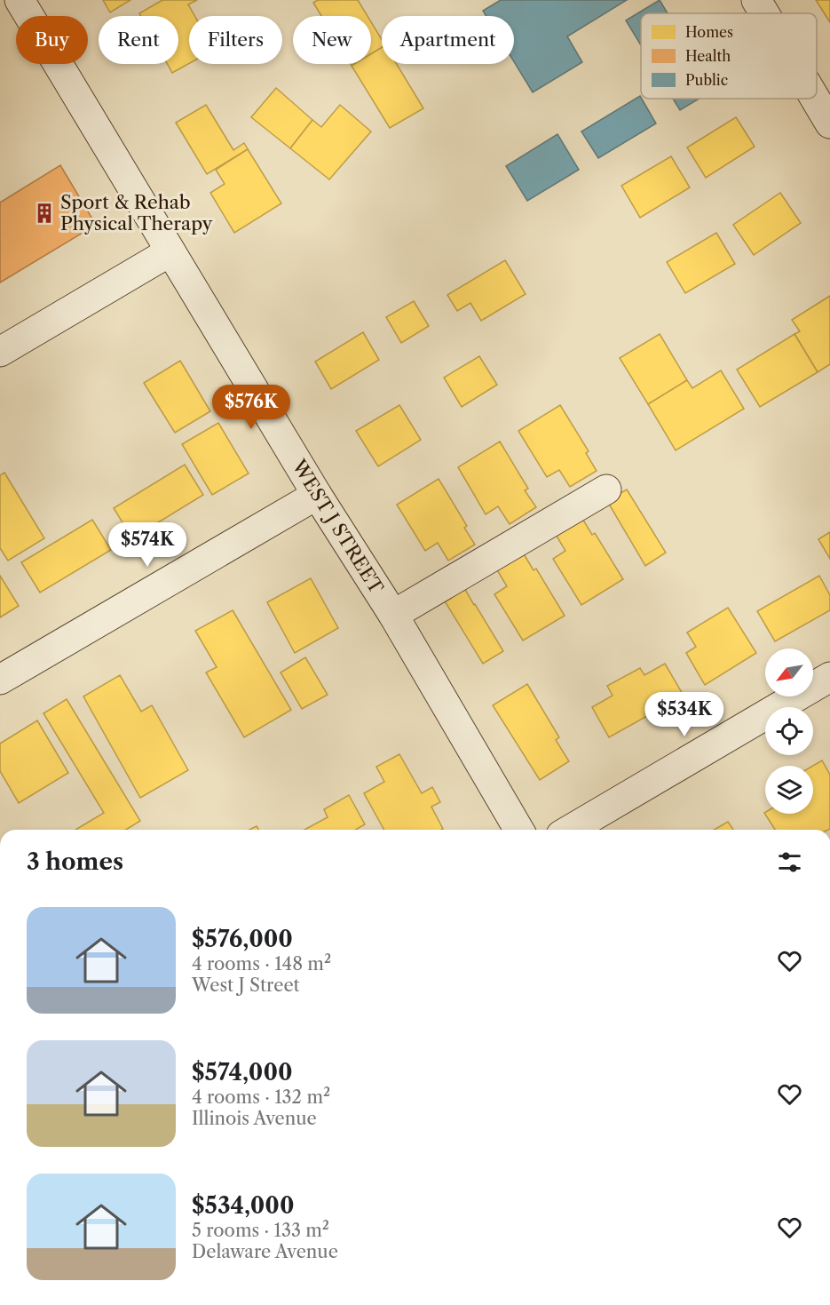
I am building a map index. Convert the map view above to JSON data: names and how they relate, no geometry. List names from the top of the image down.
{
  "streets": {
    "street": ["WEST J STREET"]
  },
  "places": {
    "building": ["Sport & Rehab Physical Therapy"]
  },
  "legend": ["Homes", "Health", "Public"],
  "north": "bottom left",
  "page": {
    "chip": [
      "Buy",
      "Rent",
      "Filters",
      "New",
      "Apartment"
    ],
    "price": ["$576K", "$574K", "$534K"],
    "heading": "3 homes",
    "list": [
      {
        "name": "$576,000",
        "note": "4 rooms · 148 m² · West J Street"
      },
      {
        "name": "$574,000",
        "note": "4 rooms · 132 m² · Illinois Avenue"
      },
      {
        "name": "$534,000",
        "note": "5 rooms · 133 m² · Delaware Avenue"
      }
    ]
  }
}
